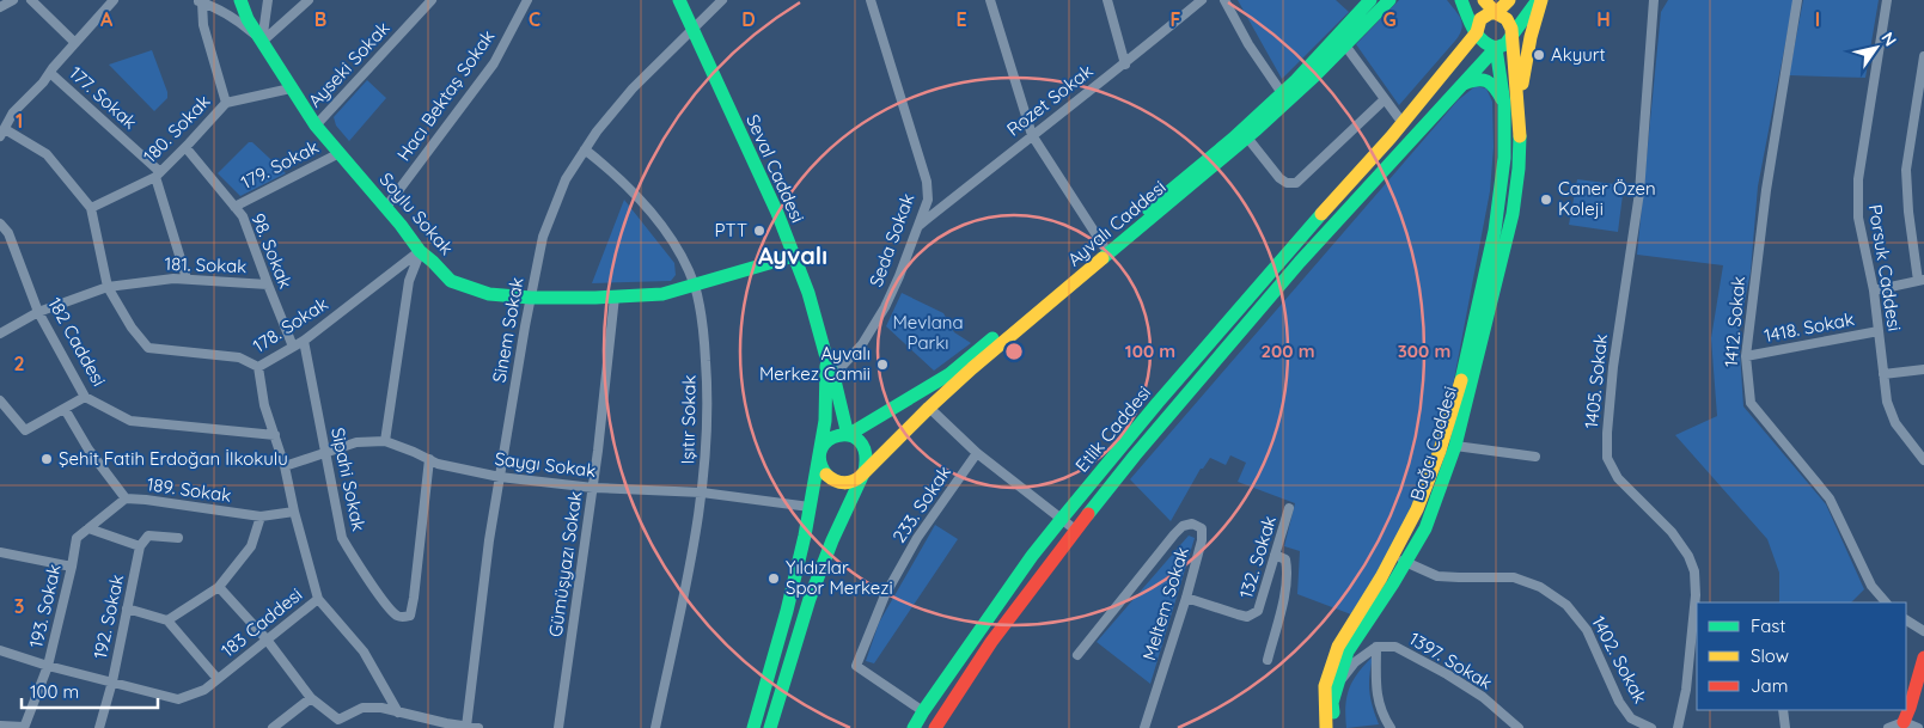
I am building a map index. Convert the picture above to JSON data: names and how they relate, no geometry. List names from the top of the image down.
{
  "streets": {
    "main road": [
      "Seval Caddesi",
      "Soylu Sokak",
      "Ayvalı Caddesi",
      "Etlik Caddesi",
      "Bağcı Caddesi"
    ],
    "street": [
      "Ayseki Sokak",
      "Hacı Bektaş Sokak",
      "177. Sokak",
      "Rozet Sokak",
      "180. Sokak",
      "179. Sokak",
      "Seda Sokak",
      "98. Sokak",
      "181. Sokak",
      "Porsuk Caddesi",
      "1412. Sokak",
      "178. Sokak",
      "1418. Sokak",
      "Sinem Sokak",
      "182 Caddesi",
      "1405. Sokak",
      "Işıtır Sokak",
      "Saygı Sokak",
      "Sipahi Sokak",
      "189. Sokak",
      "233. Sokak",
      "132. Sokak",
      "Gümüşyazı Sokak",
      "Meltem Sokak",
      "193. Sokak",
      "192. Sokak",
      "183 Caddesi",
      "1402. Sokak",
      "1397. Sokak"
    ]
  },
  "crossings": [
    ["Ayseki Sokak", "Soylu Sokak"],
    ["Hacı Bektaş Sokak", "Soylu Sokak"],
    ["177. Sokak", "180. Sokak"],
    ["Rozet Sokak", "Seda Sokak"],
    ["180. Sokak", "Soylu Sokak"],
    ["180. Sokak", "98. Sokak"],
    ["180. Sokak", "178. Sokak"],
    ["179. Sokak", "Soylu Sokak"],
    ["179. Sokak", "98. Sokak"],
    ["Seval Caddesi", "Soylu Sokak"],
    ["Seval Caddesi", "Ayvalı Caddesi"],
    ["Seval Caddesi", "Seda Sokak"],
    ["Seval Caddesi", "Sinem Sokak"],
    ["Soylu Sokak", "178. Sokak"],
    ["Soylu Sokak", "Sinem Sokak"],
    ["Soylu Sokak", "Işıtır Sokak"],
    ["Soylu Sokak", "Gümüşyazı Sokak"],
    ["98. Sokak", "181. Sokak"],
    ["98. Sokak", "178. Sokak"],
    ["181. Sokak", "178. Sokak"],
    ["181. Sokak", "182 Caddesi"],
    ["Porsuk Caddesi", "1418. Sokak"],
    ["1412. Sokak", "1418. Sokak"],
    ["178. Sokak", "Sipahi Sokak"],
    ["178. Sokak", "183 Caddesi"],
    ["Sinem Sokak", "Işıtır Sokak"],
    ["Sinem Sokak", "Saygı Sokak"],
    ["182 Caddesi", "183 Caddesi"],
    ["Işıtır Sokak", "Saygı Sokak"],
    ["Etlik Caddesi", "Bağcı Caddesi"],
    ["Etlik Caddesi", "233. Sokak"],
    ["Bağcı Caddesi", "1402. Sokak"],
    ["Saygı Sokak", "Sipahi Sokak"],
    ["Saygı Sokak", "Gümüşyazı Sokak"],
    ["Saygı Sokak", "183 Caddesi"],
    ["189. Sokak", "193. Sokak"],
    ["189. Sokak", "183 Caddesi"],
    ["132. Sokak", "Meltem Sokak"],
    ["193. Sokak", "183 Caddesi"],
    ["192. Sokak", "183 Caddesi"]
  ],
  "districts": ["Ayvalı"],
  "parks": ["Mevlana Parkı"],
  "places": [
    "Akyurt",
    "Caner Özen Koleji",
    "PTT",
    "Ayvalı Merkez Camii",
    "Şehit Fatih Erdoğan İlkokulu",
    "Yıldızlar Spor Merkezi"
  ],
  "legend": ["Fast", "Slow", "Jam"],
  "scale_bar": "100 m",
  "north": "top right",
  "grid": {
    "columns": [
      "A",
      "B",
      "C",
      "D",
      "E",
      "F",
      "G",
      "H",
      "I"
    ],
    "rows": ["1", "2", "3"]
  },
  "rings": ["100 m", "200 m", "300 m"]
}
